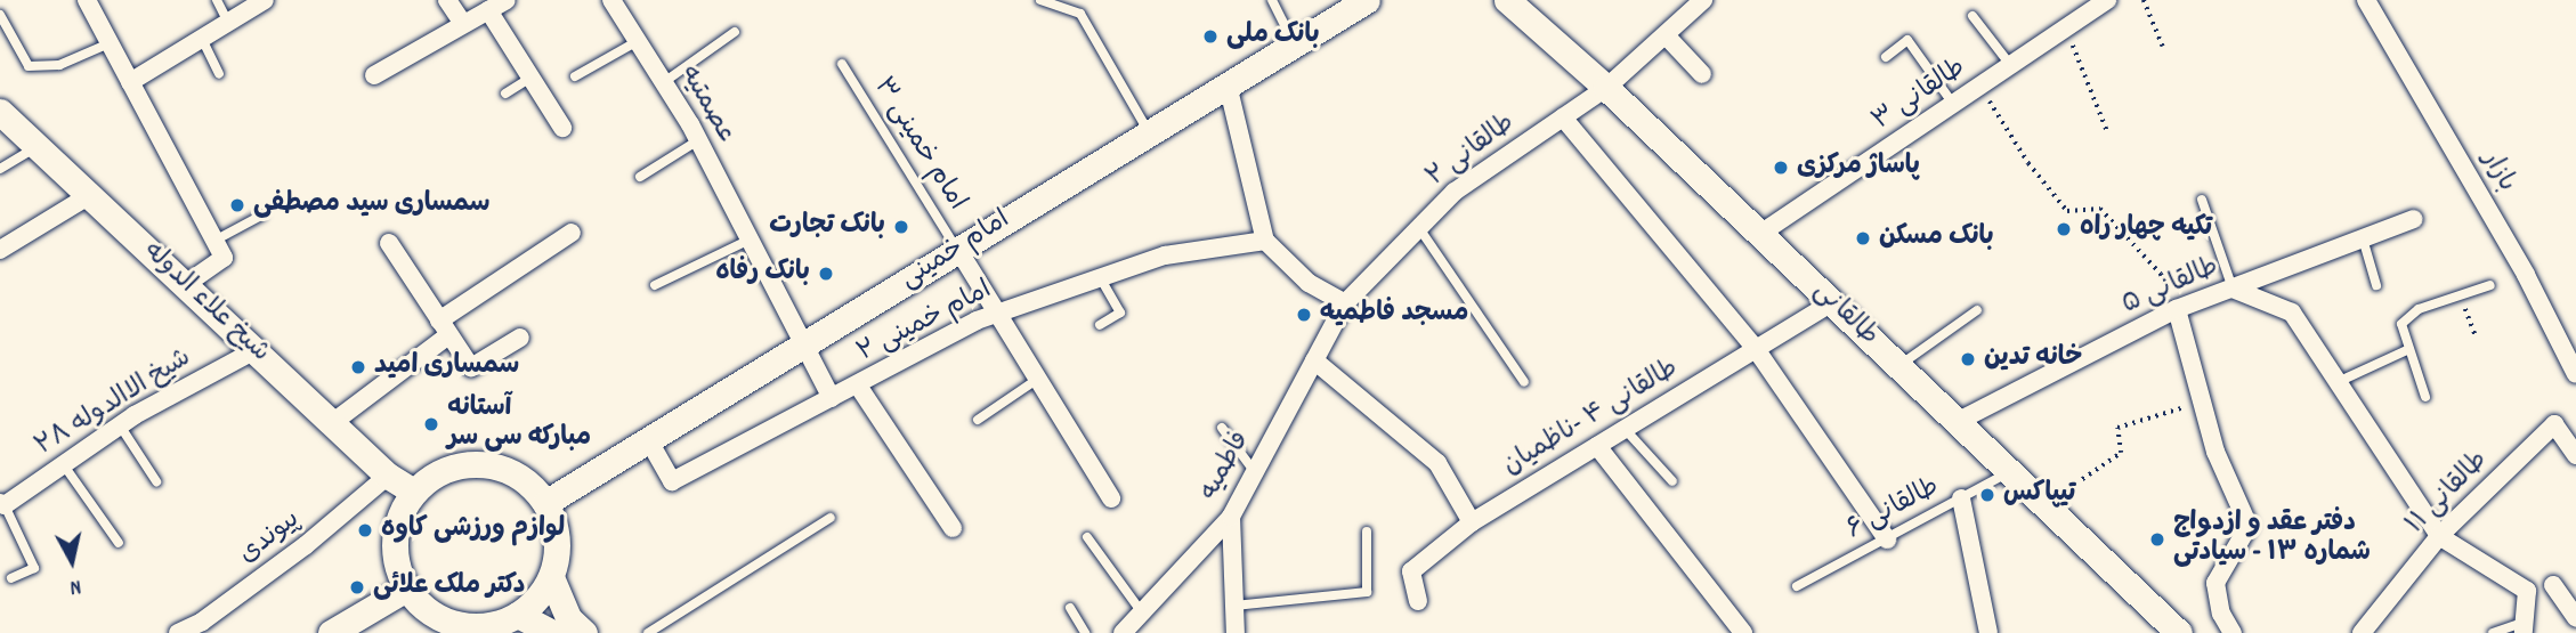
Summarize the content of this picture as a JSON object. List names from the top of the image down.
{
  "streets": {
    "main road": ["امام خمینی", "شیخ علاء الدوله", "طالقانی"],
    "street": [
      "طالقانی ۳",
      "عصمتیه",
      "طالقانی ۲",
      "بازار",
      "طالقانی ۵",
      "امام خمینی ۲",
      "شیخ الاالدوله ۲۸",
      "طالقانی ۴ -ناظمیان",
      "فاطمیه",
      "طالقانی ۱۱",
      "پیوندی"
    ],
    "lane": ["امام خمینی ۳", "طالقانی ۶"]
  },
  "crossings": [
    ["طالقانی ۳", "طالقانی"],
    ["عصمتیه", "امام خمینی"],
    ["عصمتیه", "امام خمینی ۲"],
    ["امام خمینی ۳", "امام خمینی"],
    ["طالقانی ۲", "طالقانی"],
    ["طالقانی ۲", "فاطمیه"],
    ["امام خمینی", "شیخ علاء الدوله"],
    ["امام خمینی", "امام خمینی ۲"],
    ["طالقانی ۵", "طالقانی"],
    ["شیخ علاء الدوله", "شیخ الاالدوله ۲۸"],
    ["شیخ علاء الدوله", "پیوندی"],
    ["طالقانی", "طالقانی ۴ -ناظمیان"],
    ["طالقانی", "طالقانی ۶"]
  ],
  "places": [
    "بانک ملی",
    "پاساژ مرکزی",
    "سمساری سید مصطفی",
    "بانک تجارت",
    "تکیه چهار راه",
    "بانک مسکن",
    "بانک رفاه",
    "مسجد فاطمیه",
    "خانه تدین",
    "سمساری امید",
    "آستانه مبارکه سی سر",
    "تیپاکس",
    "لوازم ورزشی کاوه",
    "دفتر عقد و ازدواج شماره ۱۳ - سیادتی",
    "دکتر ملک علائی"
  ],
  "north": "bottom"
}
